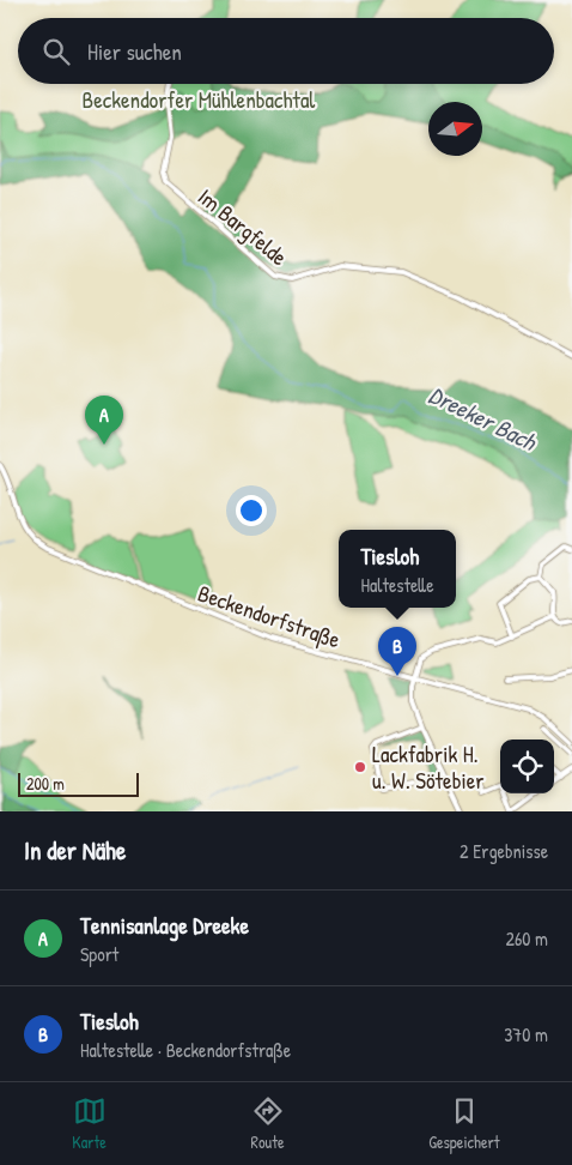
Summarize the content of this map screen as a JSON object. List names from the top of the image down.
{
  "streets": {
    "street": ["Im Bargfelde", "Beckendorfstraße"]
  },
  "water": ["Dreeker Bach"],
  "parks": ["Beckendorfer Mühlenbachtal"],
  "places": ["Lackfabrik H. u. W. Sötebier"],
  "scale_bar": "200 m",
  "north": "right",
  "page": {
    "search": "Hier suchen",
    "pins": ["A", "B"],
    "popup": ["Tiesloh", "Haltestelle"],
    "scale": "200 m",
    "heading": ["In der Nähe", "2 Ergebnisse"],
    "list": [
      {
        "mark": "A",
        "name": "Tennisanlage Dreeke",
        "note": "Sport",
        "value": "260 m"
      },
      {
        "mark": "B",
        "name": "Tiesloh",
        "note": "Haltestelle · Beckendorfstraße",
        "value": "370 m"
      }
    ],
    "nav": ["Karte", "Route", "Gespeichert"]
  }
}
